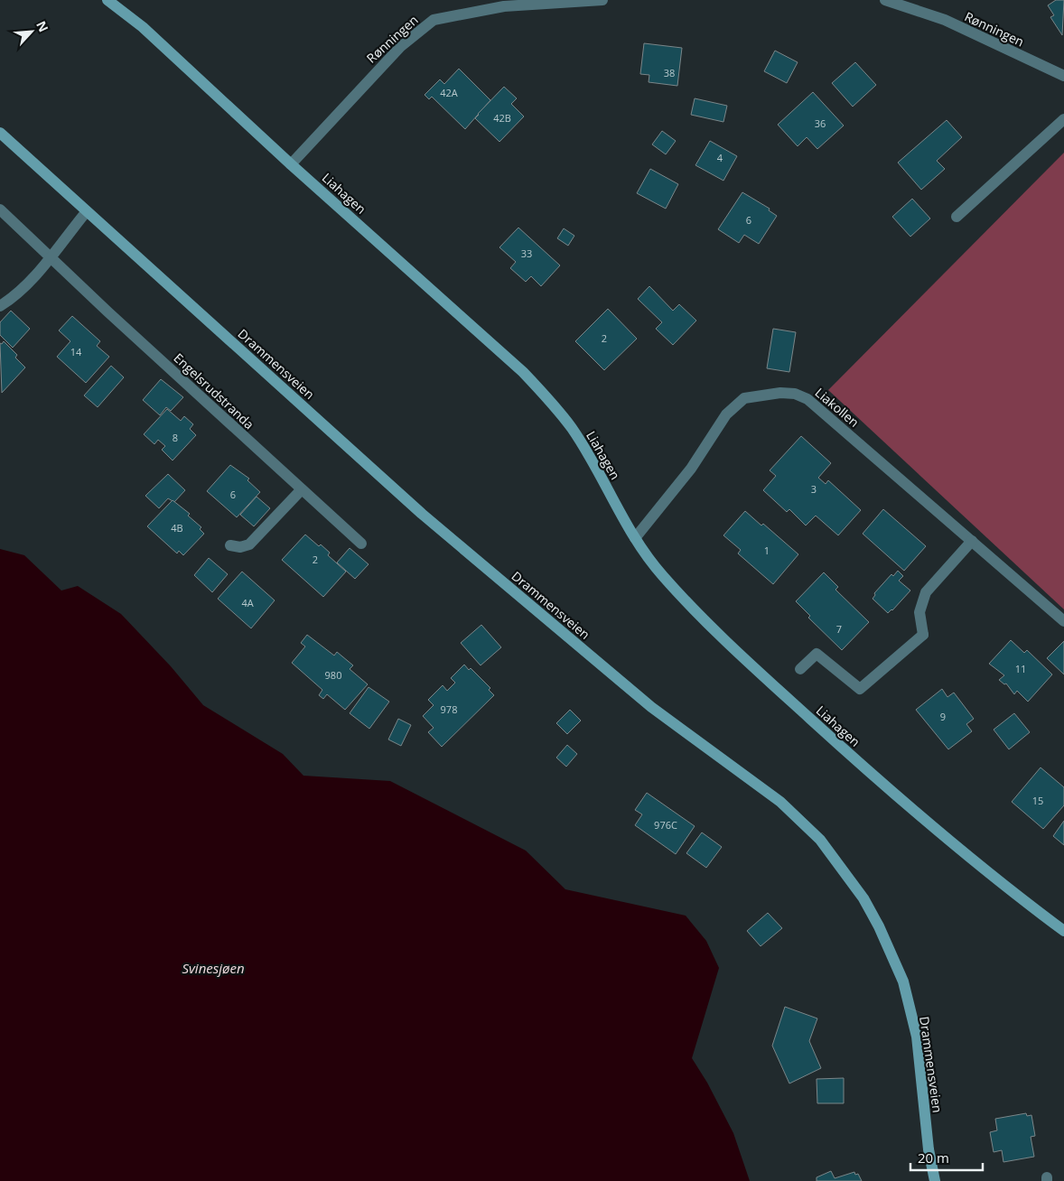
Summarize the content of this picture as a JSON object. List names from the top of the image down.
{
  "streets": {
    "main road": ["Liahagen", "Drammensveien"],
    "street": ["Rønningen", "Engelsrudstranda", "Liakollen"]
  },
  "crossings": [
    ["Rønningen", "Liahagen"],
    ["Liahagen", "Liakollen"]
  ],
  "water": ["Svinesjøen"],
  "house_numbers": [
    "38",
    "42A",
    "42B",
    "36",
    "4",
    "6",
    "33",
    "2",
    "14",
    "8",
    "3",
    "6",
    "4B",
    "1",
    "2",
    "4A",
    "7",
    "11",
    "980",
    "978",
    "9",
    "15",
    "976C"
  ],
  "scale_bar": "20 m",
  "north": "top right"
}
